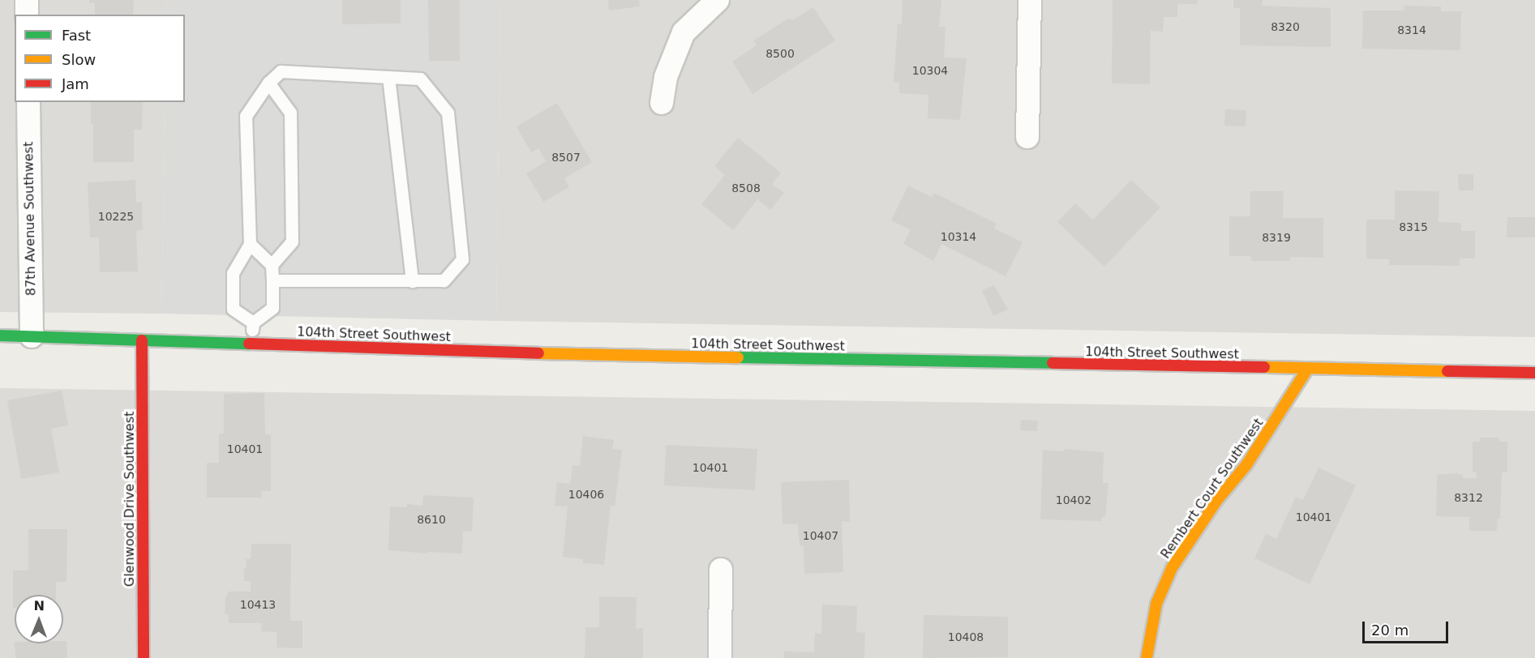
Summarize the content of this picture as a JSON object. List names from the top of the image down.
{
  "streets": {
    "street": [
      "87th Avenue Southwest",
      "104th Street Southwest",
      "Rembert Court Southwest",
      "Glenwood Drive Southwest"
    ]
  },
  "crossings": [
    ["87th Avenue Southwest", "104th Street Southwest"],
    ["104th Street Southwest", "Rembert Court Southwest"],
    ["104th Street Southwest", "Glenwood Drive Southwest"]
  ],
  "house_numbers": [
    "8320",
    "8314",
    "8500",
    "10304",
    "8507",
    "8508",
    "10225",
    "8315",
    "10314",
    "8319",
    "10401",
    "10401",
    "10406",
    "8312",
    "10402",
    "10401",
    "8610",
    "10407",
    "10413",
    "10408"
  ],
  "legend": ["Fast", "Slow", "Jam"],
  "scale_bar": "20 m",
  "north": "top"
}
